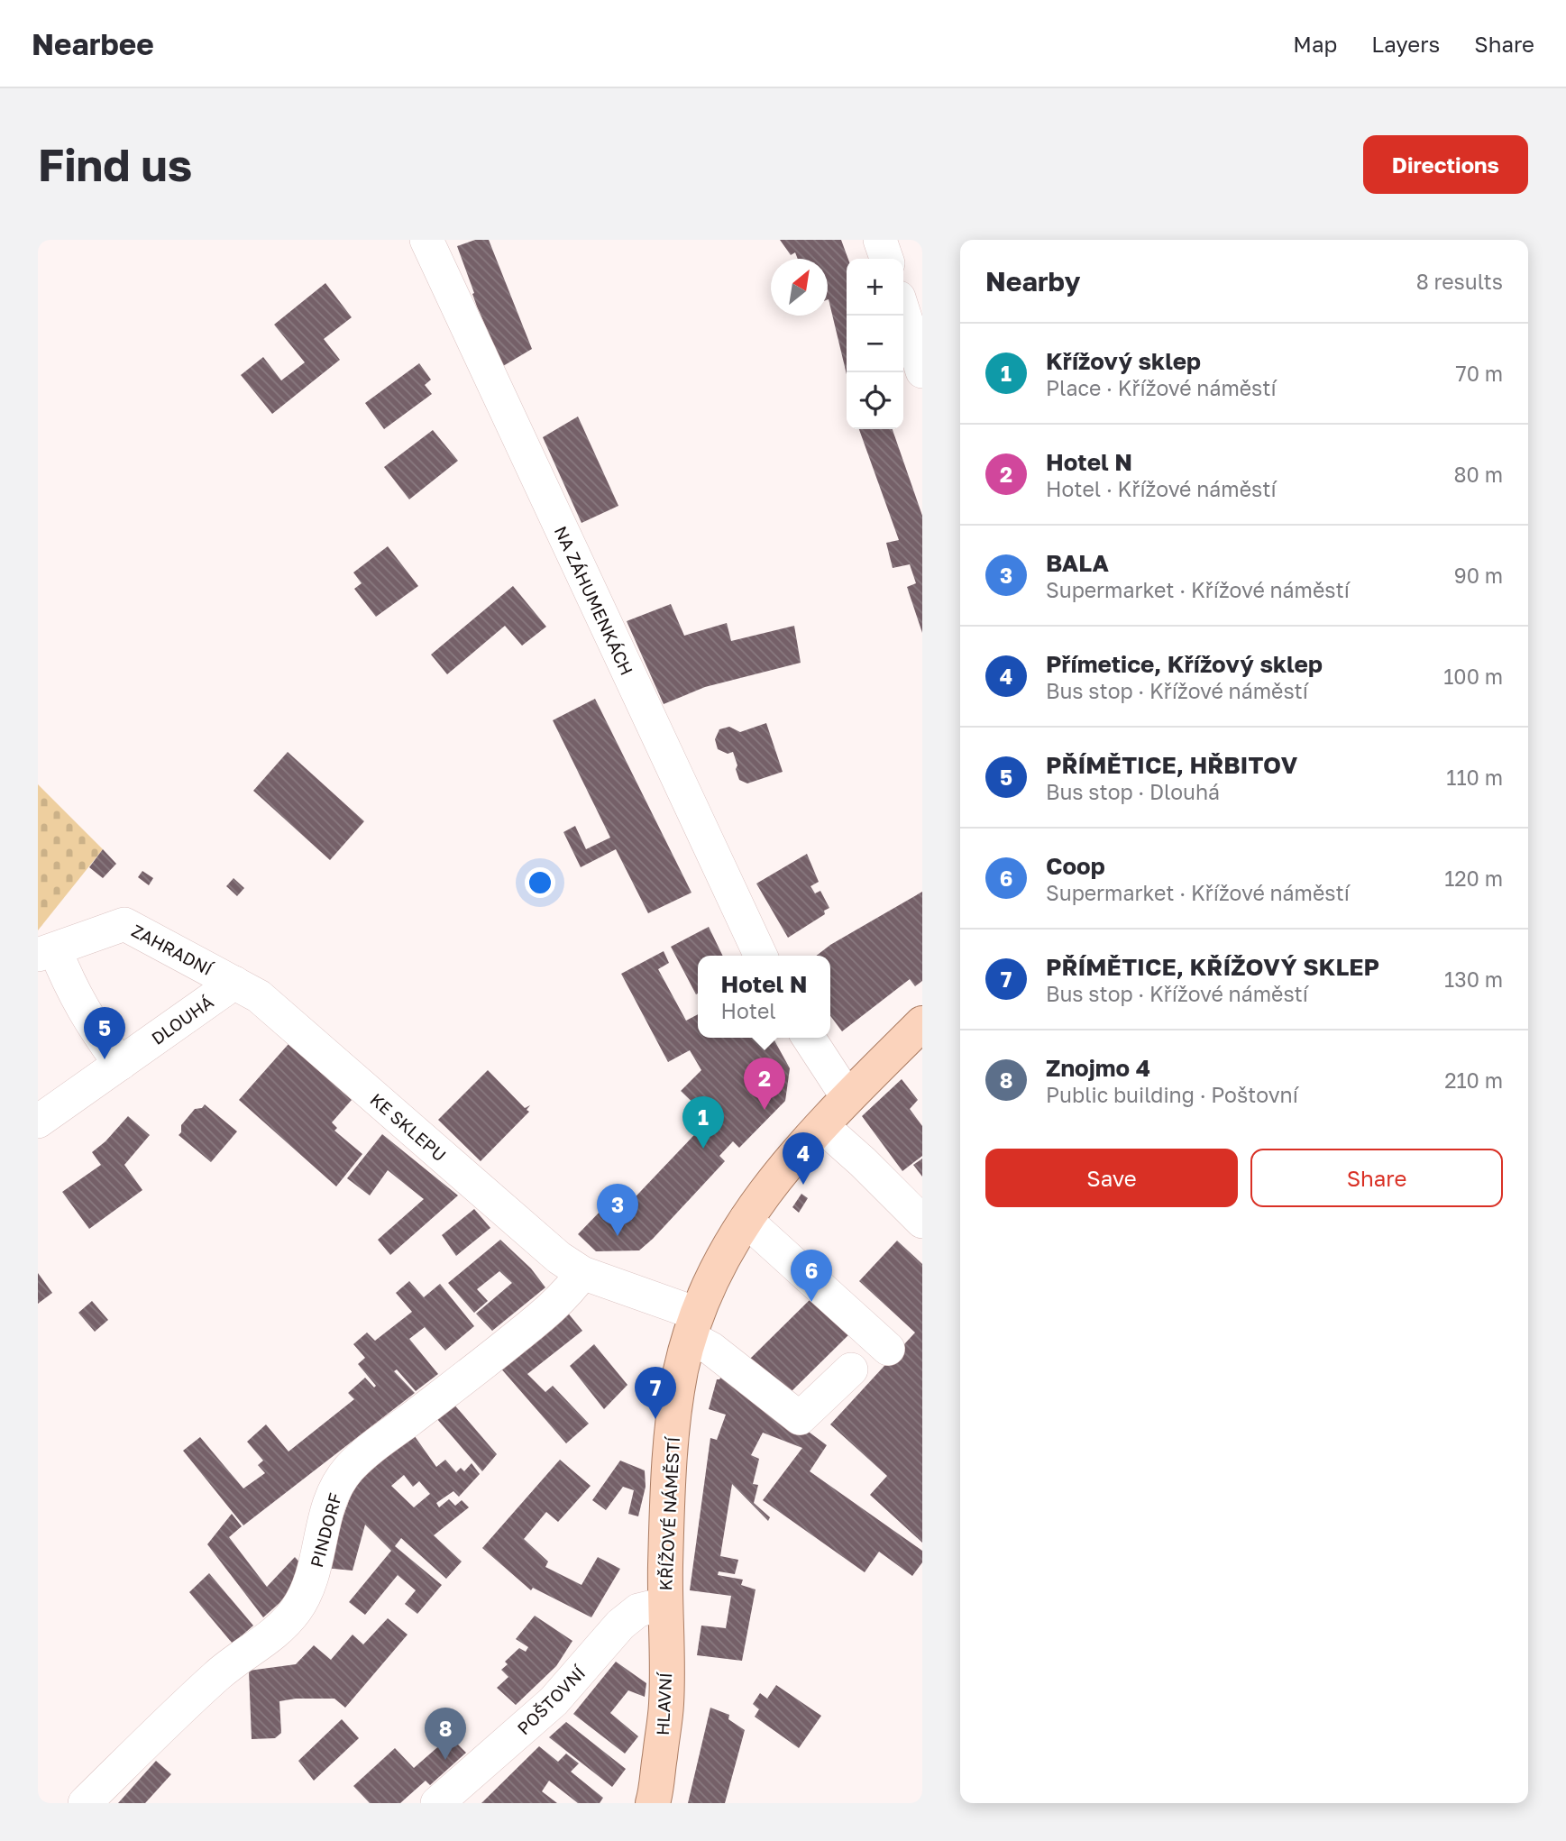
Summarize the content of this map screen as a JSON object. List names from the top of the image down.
{
  "streets": {
    "main road": ["KŘÍŽOVÉ NÁMĚSTÍ", "HLAVNÍ"],
    "street": [
      "NA ZÁHUMENKÁCH",
      "ZAHRADNÍ",
      "DLOUHÁ",
      "KE SKLEPU",
      "PINDORF",
      "POŠTOVNÍ"
    ]
  },
  "crossings": [
    ["ZAHRADNÍ", "DLOUHÁ"],
    ["ZAHRADNÍ", "KE SKLEPU"],
    ["DLOUHÁ", "KE SKLEPU"],
    ["KE SKLEPU", "PINDORF"],
    ["KŘÍŽOVÉ NÁMĚSTÍ", "POŠTOVNÍ"],
    ["KŘÍŽOVÉ NÁMĚSTÍ", "HLAVNÍ"],
    ["POŠTOVNÍ", "HLAVNÍ"]
  ],
  "north": "top right",
  "page": {
    "header": "Nearbee",
    "nav": ["Map", "Layers", "Share"],
    "buttons": [
      "Directions",
      ["Save", "Share"]
    ],
    "title": "Find us",
    "heading": ["Nearby", "8 results"],
    "map_buttons": ["+", "−"],
    "list": [
      {
        "mark": "1",
        "name": "Křížový sklep",
        "note": "Place · Křížové náměstí",
        "value": "70 m"
      },
      {
        "mark": "2",
        "name": "Hotel N",
        "note": "Hotel · Křížové náměstí",
        "value": "80 m"
      },
      {
        "mark": "3",
        "name": "BALA",
        "note": "Supermarket · Křížové náměstí",
        "value": "90 m"
      },
      {
        "mark": "4",
        "name": "Přímetice, Křížový sklep",
        "note": "Bus stop · Křížové náměstí",
        "value": "100 m"
      },
      {
        "mark": "5",
        "name": "PŘÍMĚTICE, HŘBITOV",
        "note": "Bus stop · Dlouhá",
        "value": "110 m"
      },
      {
        "mark": "6",
        "name": "Coop",
        "note": "Supermarket · Křížové náměstí",
        "value": "120 m"
      },
      {
        "mark": "7",
        "name": "PŘÍMĚTICE, KŘÍŽOVÝ SKLEP",
        "note": "Bus stop · Křížové náměstí",
        "value": "130 m"
      },
      {
        "mark": "8",
        "name": "Znojmo 4",
        "note": "Public building · Poštovní",
        "value": "210 m"
      }
    ],
    "popup": ["Hotel N", "Hotel"],
    "pins": [
      "5",
      "2",
      "1",
      "4",
      "3",
      "6",
      "7",
      "8"
    ]
  }
}
